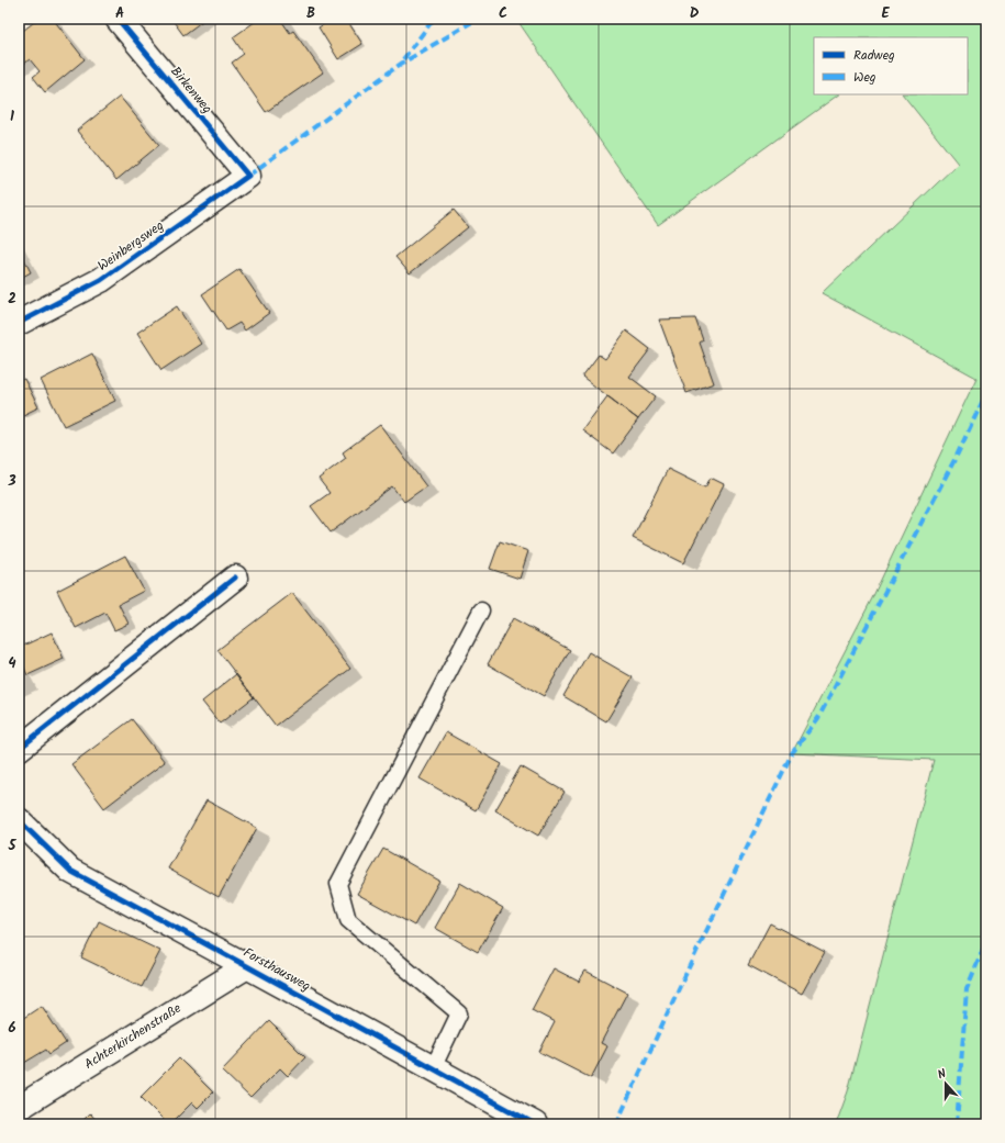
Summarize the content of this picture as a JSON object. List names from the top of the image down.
{
  "streets": {
    "street": [
      "Birkenweg",
      "Weinbergsweg",
      "Forsthausweg",
      "Achterkirchenstraße"
    ]
  },
  "crossings": [
    ["Birkenweg", "Weinbergsweg"],
    ["Forsthausweg", "Achterkirchenstraße"]
  ],
  "legend": ["Radweg", "Weg"],
  "north": "top",
  "grid": {
    "columns": [
      "A",
      "B",
      "C",
      "D",
      "E"
    ],
    "rows": [
      "1",
      "2",
      "3",
      "4",
      "5",
      "6"
    ]
  }
}
